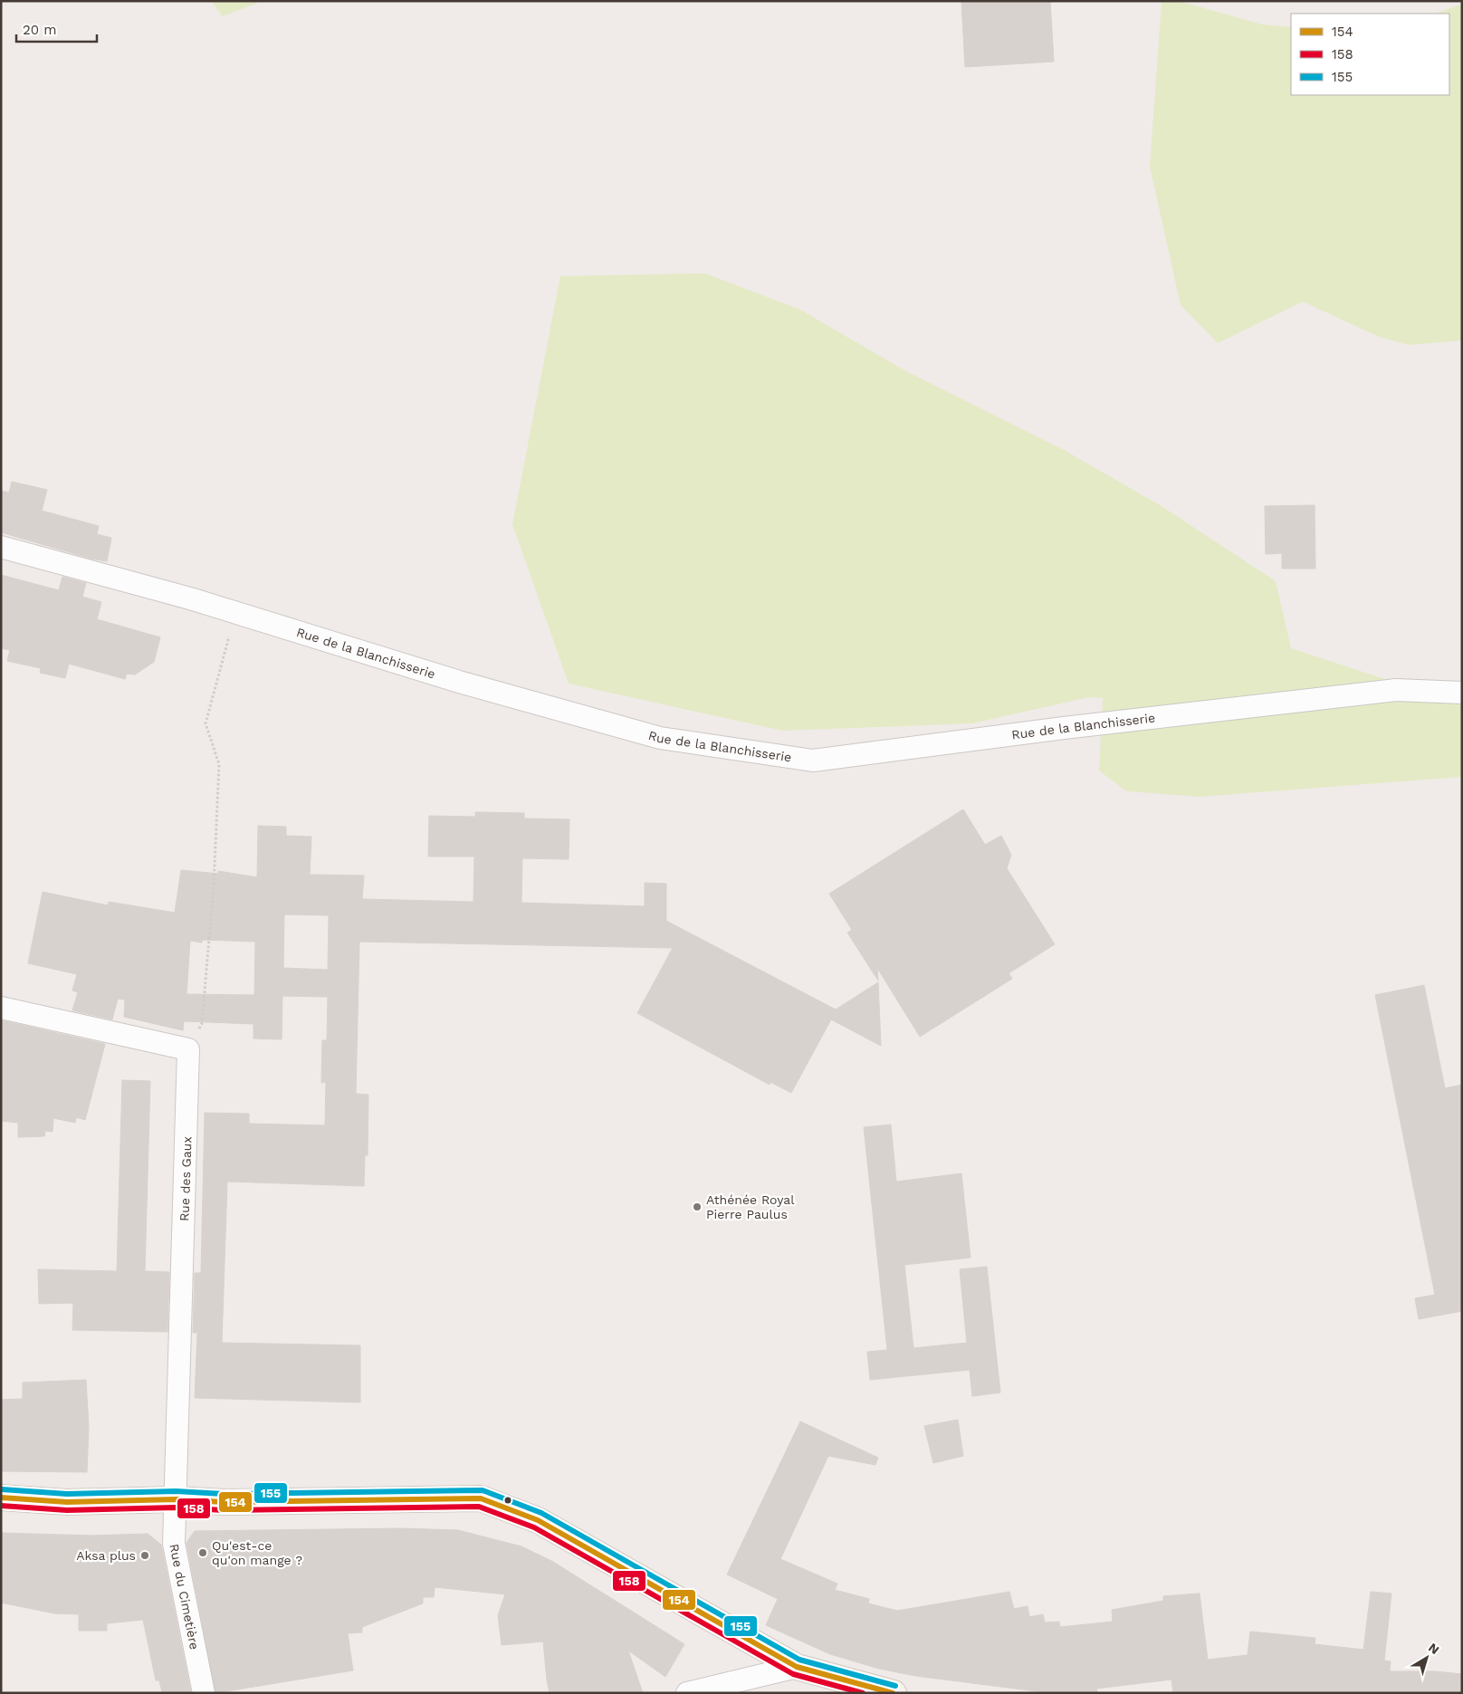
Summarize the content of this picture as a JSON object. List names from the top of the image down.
{
  "streets": {
    "street": ["Rue de la Blanchisserie", "Rue des Gaux", "Rue du Cimetière"]
  },
  "crossings": [
    ["Rue des Gaux", "Rue du Cimetière"]
  ],
  "places": ["Athénée Royal Pierre Paulus", "Qu'est-ce qu'on mange ?", "Aksa plus"],
  "lines": ["transit line 155", "transit line 154", "transit line 158"],
  "legend": ["154", "158", "155"],
  "scale_bar": "20 m",
  "north": "top right"
}
